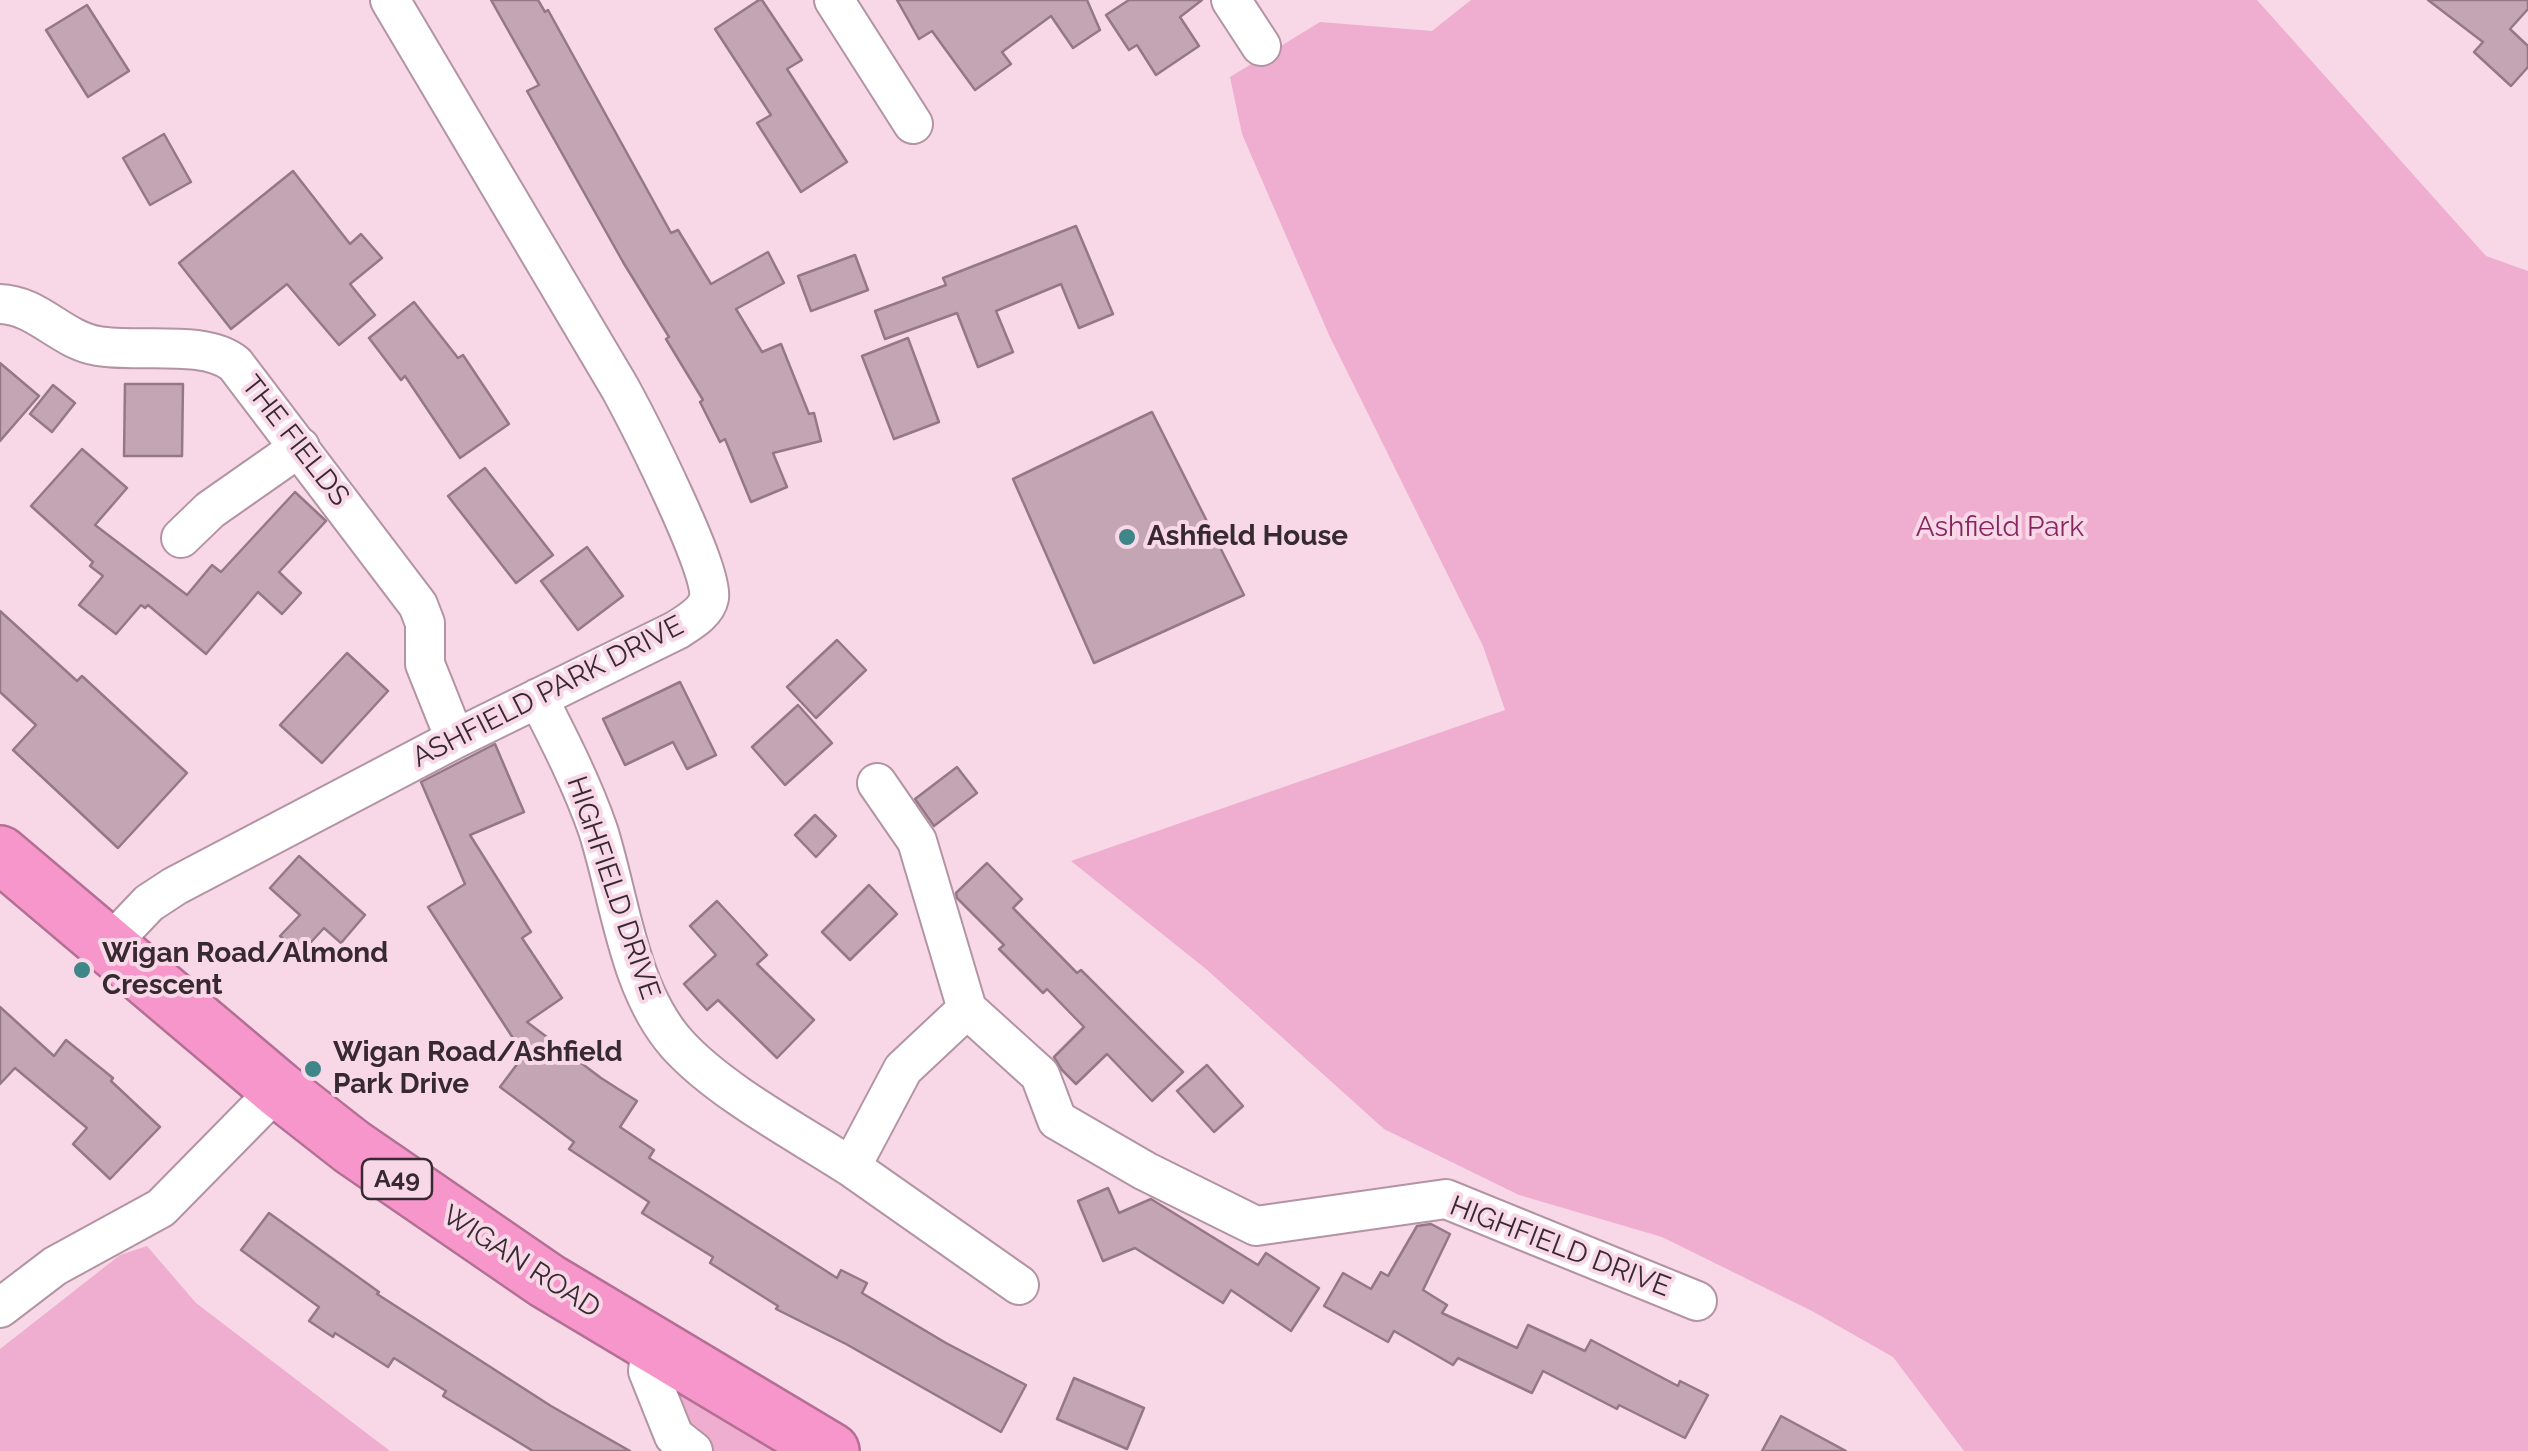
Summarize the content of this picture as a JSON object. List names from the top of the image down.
{
  "streets": {
    "highway": ["A49", "WIGAN ROAD"],
    "street": ["THE FIELDS", "ASHFIELD PARK DRIVE", "HIGHFIELD DRIVE"]
  },
  "crossings": [
    ["THE FIELDS", "ASHFIELD PARK DRIVE"],
    ["ASHFIELD PARK DRIVE", "HIGHFIELD DRIVE"],
    ["ASHFIELD PARK DRIVE", "WIGAN ROAD"]
  ],
  "parks": ["Ashfield Park"],
  "places": ["Ashfield House", "Wigan Road/Almond Crescent", "Wigan Road/Ashfield Park Drive"]
}
